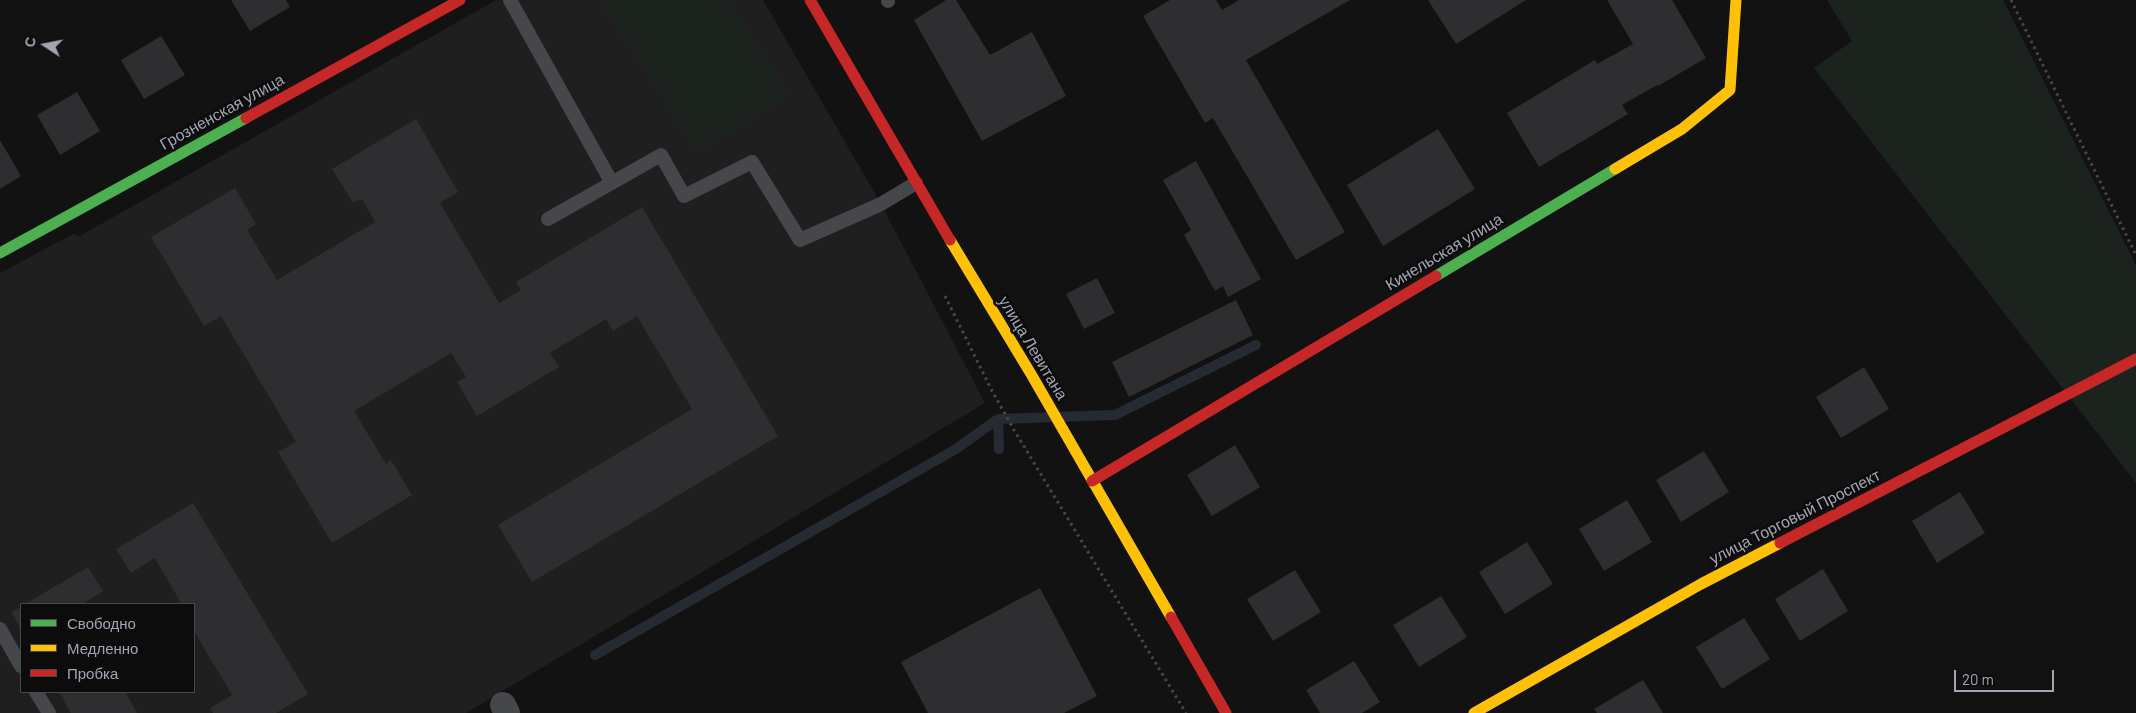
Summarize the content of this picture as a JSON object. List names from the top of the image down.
{
  "streets": {
    "street": [
      "Грозненская улица",
      "Кинельская улица",
      "улица Левитана",
      "улица Торговый Проспект"
    ]
  },
  "crossings": [
    ["Кинельская улица", "улица Левитана"]
  ],
  "legend": ["Свободно", "Медленно", "Пробка"],
  "scale_bar": "20 m",
  "north": "left"
}
